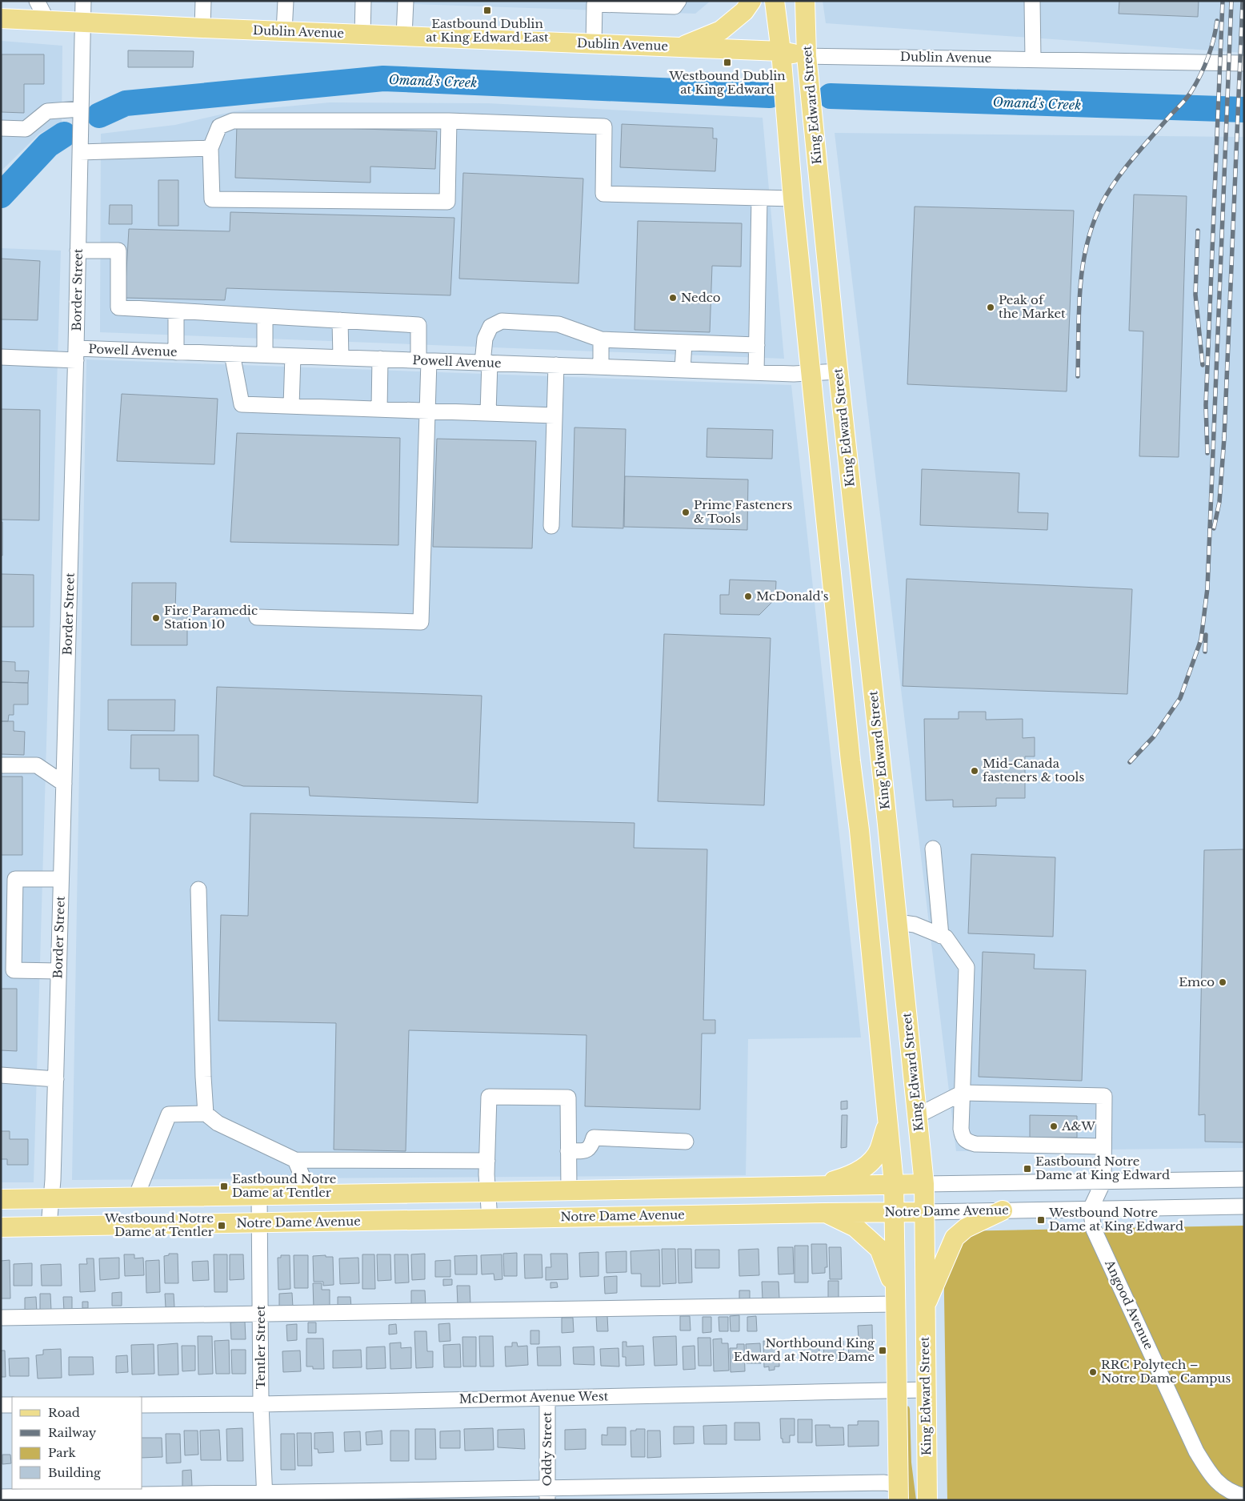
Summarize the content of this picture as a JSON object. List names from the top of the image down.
{
  "streets": {
    "main road": ["Dublin Avenue", "King Edward Street", "Notre Dame Avenue"],
    "street": [
      "Border Street",
      "Powell Avenue",
      "Angood Avenue",
      "Tentler Street",
      "McDermot Avenue West",
      "Oddy Street"
    ]
  },
  "crossings": [
    ["Dublin Avenue", "King Edward Street"],
    ["Dublin Avenue", "Border Street"],
    ["King Edward Street", "Powell Avenue"],
    ["King Edward Street", "Notre Dame Avenue"],
    ["King Edward Street", "McDermot Avenue West"],
    ["Border Street", "Powell Avenue"],
    ["Border Street", "Notre Dame Avenue"],
    ["Notre Dame Avenue", "Angood Avenue"],
    ["Notre Dame Avenue", "Tentler Street"],
    ["Tentler Street", "McDermot Avenue West"],
    ["McDermot Avenue West", "Oddy Street"]
  ],
  "water": ["Omand's Creek"],
  "places": {
    "transit": [
      "Eastbound Dublin at King Edward East",
      "Westbound Dublin at King Edward",
      "Eastbound Notre Dame at King Edward",
      "Eastbound Notre Dame at Tentler",
      "Westbound Notre Dame at King Edward",
      "Westbound Notre Dame at Tentler",
      "Northbound King Edward at Notre Dame"
    ],
    "other": [
      "Nedco",
      "Peak of the Market",
      "Prime Fasteners & Tools",
      "McDonald's",
      "Fire Paramedic Station 10",
      "Mid-Canada fasteners & tools",
      "Emco",
      "A&W",
      "RRC Polytech – Notre Dame Campus"
    ]
  },
  "legend": [
    "Road",
    "Railway",
    "Park",
    "Building"
  ]
}
